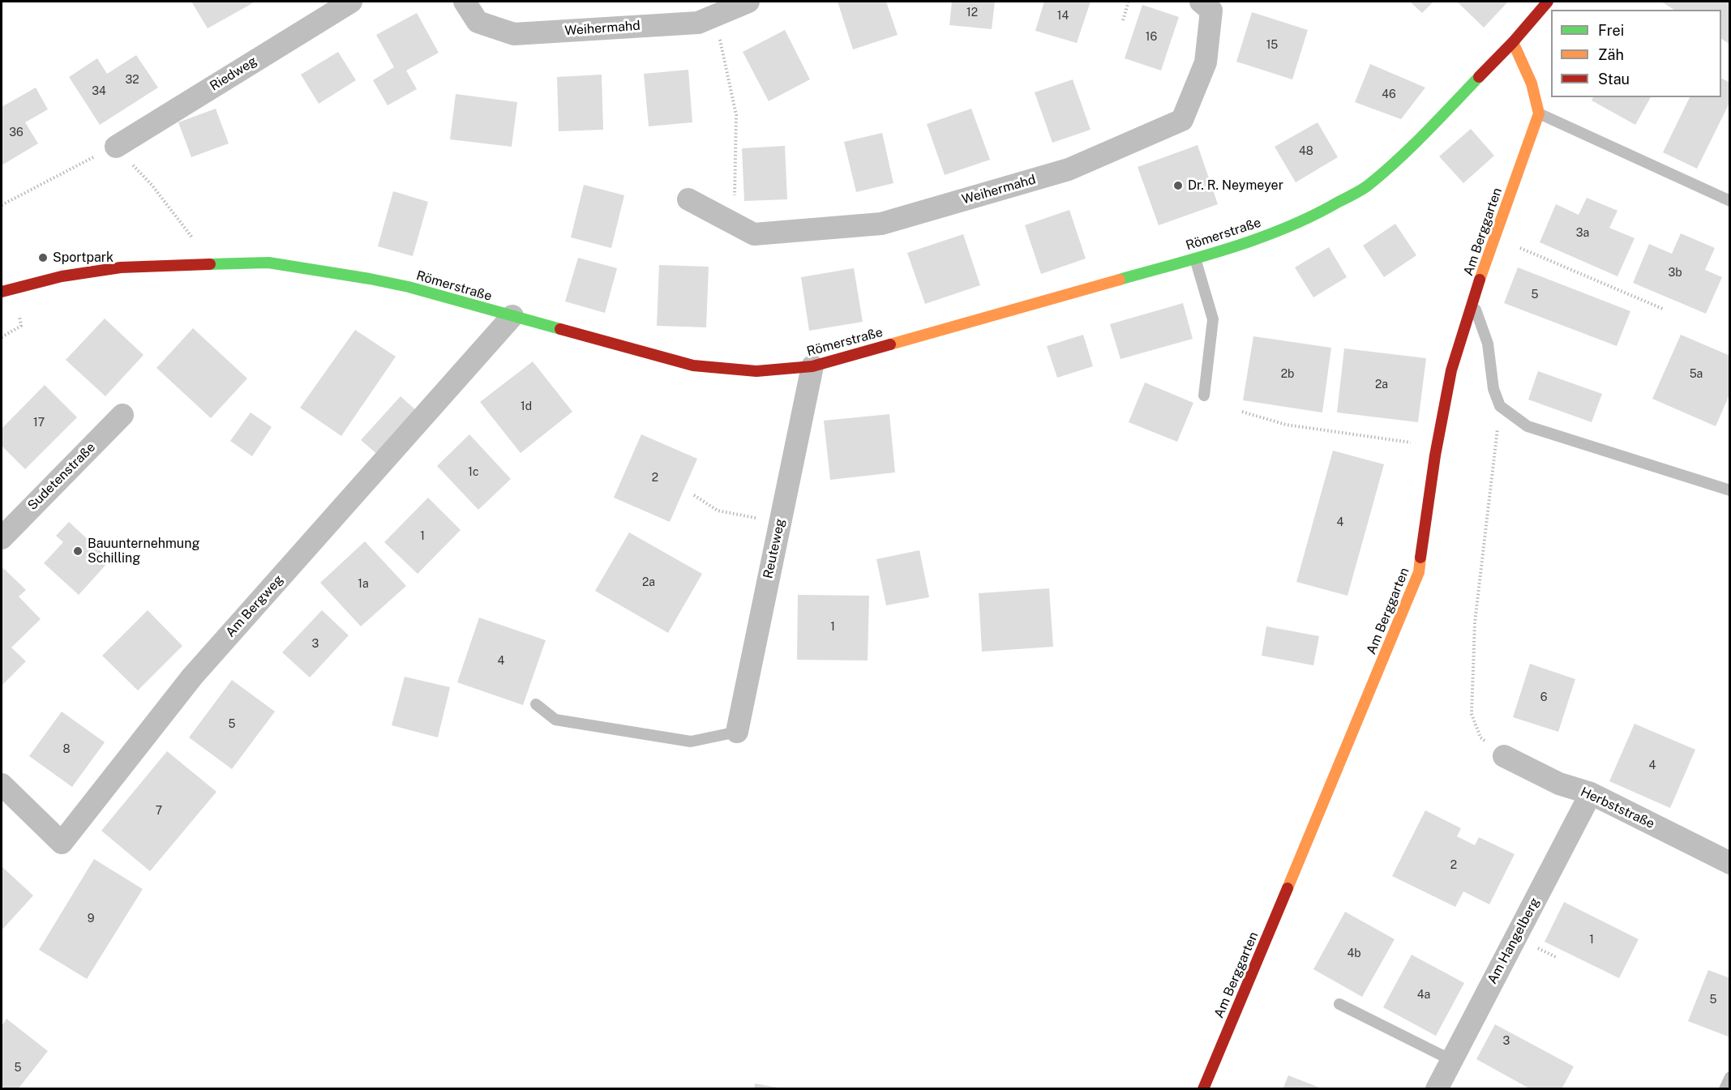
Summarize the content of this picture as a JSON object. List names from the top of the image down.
{
  "streets": {
    "main road": ["Am Berggarten", "Römerstraße"],
    "street": [
      "Weihermahd",
      "Riedweg",
      "Sudetenstraße",
      "Reuteweg",
      "Am Bergweg",
      "Herbststraße",
      "Am Hangelberg"
    ]
  },
  "crossings": [
    ["Römerstraße", "Reuteweg"],
    ["Römerstraße", "Am Bergweg"],
    ["Herbststraße", "Am Hangelberg"]
  ],
  "places": ["Dr. R. Neymeyer", "Sportpark", "Bauunternehmung Schilling"],
  "house_numbers": [
    "12",
    "14",
    "16",
    "15",
    "32",
    "34",
    "46",
    "36",
    "48",
    "3a",
    "3b",
    "5",
    "2b",
    "5a",
    "2a",
    "1d",
    "17",
    "1c",
    "2",
    "4",
    "1",
    "2a",
    "1a",
    "1",
    "3",
    "4",
    "6",
    "5",
    "8",
    "4",
    "7",
    "2",
    "9",
    "1",
    "4b",
    "4a",
    "5",
    "3",
    "5"
  ],
  "legend": ["Frei", "Zäh", "Stau"]
}
